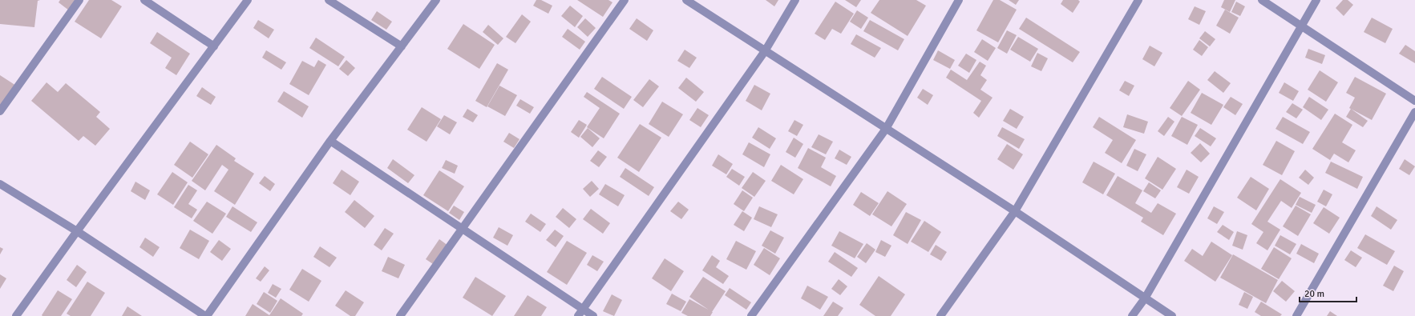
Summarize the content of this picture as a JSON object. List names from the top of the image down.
{
  "scale_bar": "20 m"
}
